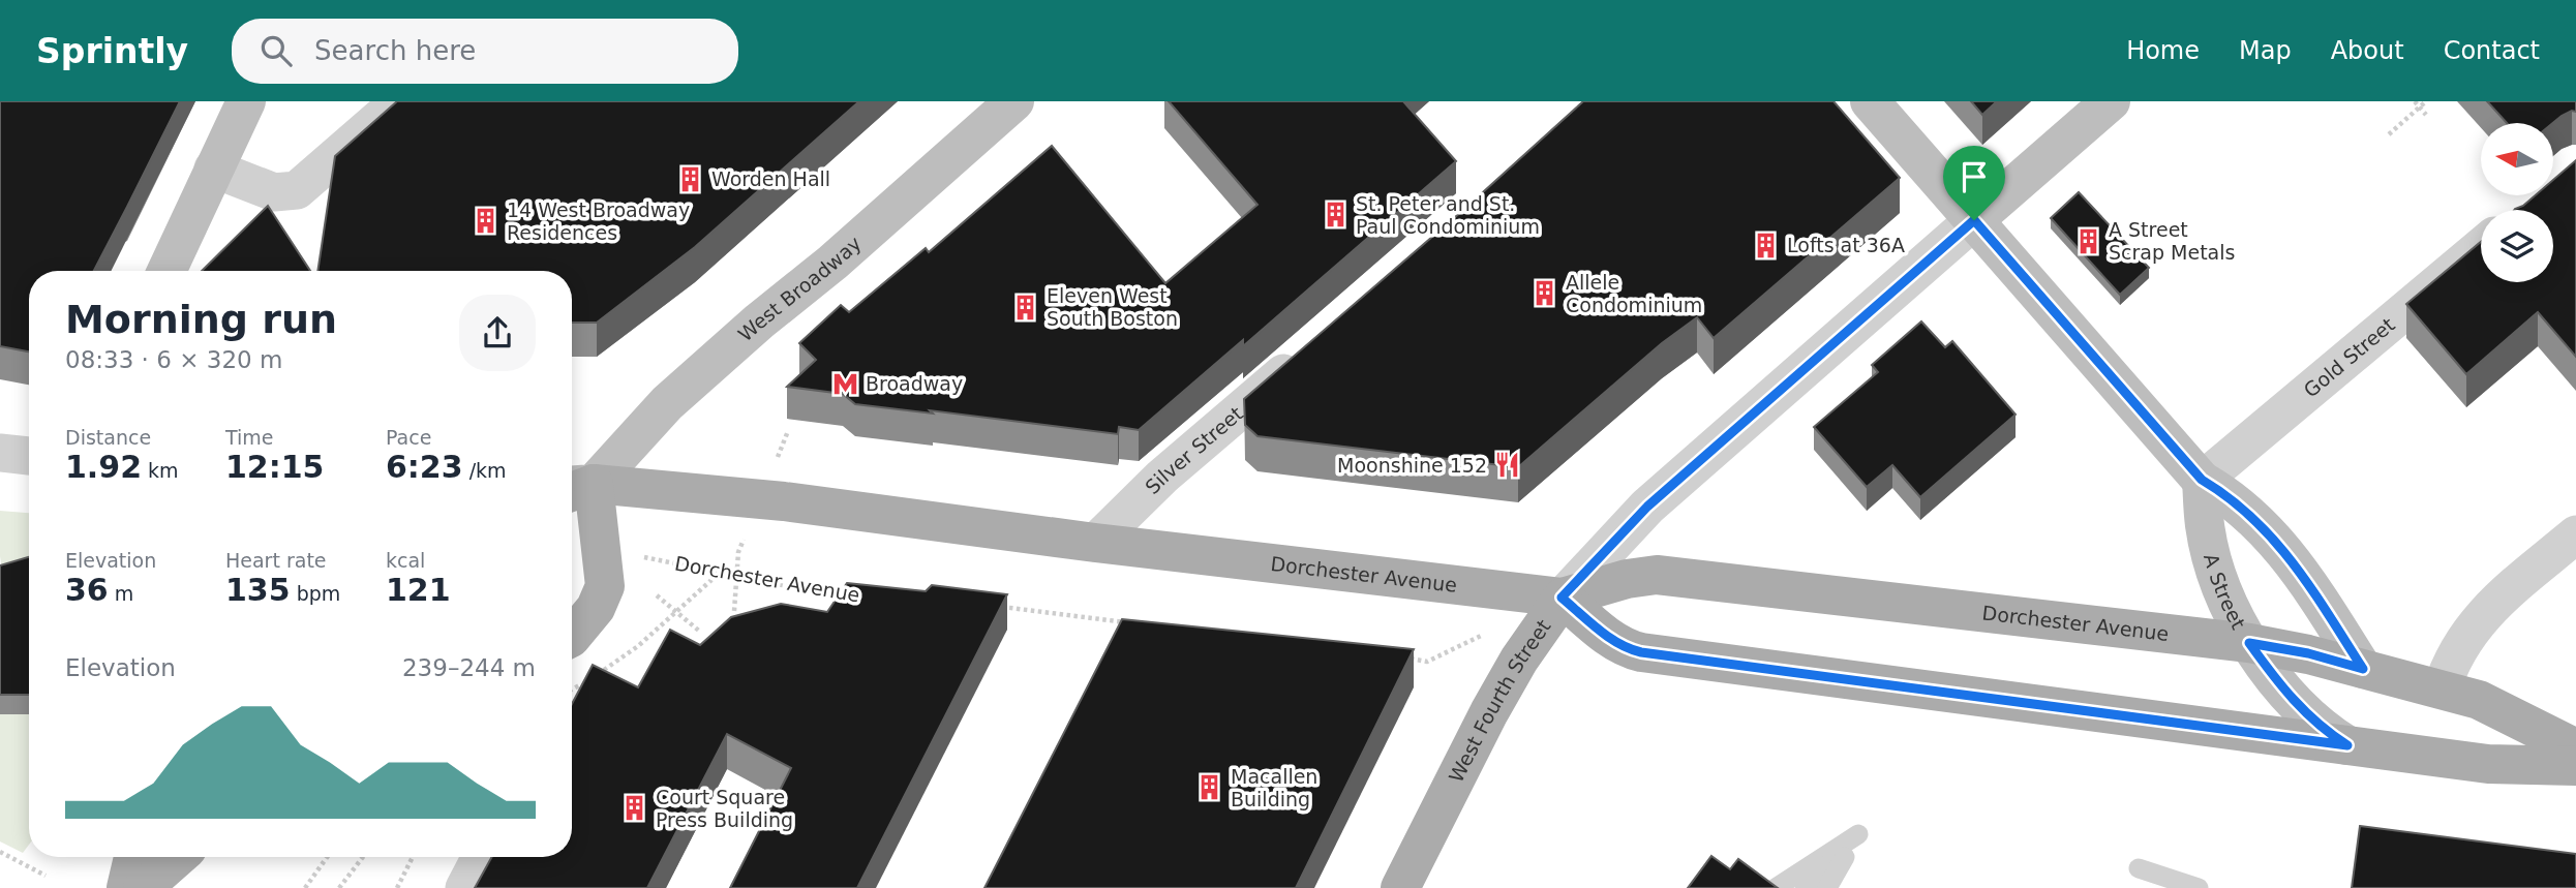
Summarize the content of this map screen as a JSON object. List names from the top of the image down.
{
  "streets": {
    "main road": [
      "West Broadway",
      "Dorchester Avenue",
      "A Street",
      "West Fourth Street"
    ],
    "street": ["Gold Street", "Silver Street"]
  },
  "crossings": [
    ["West Broadway", "Dorchester Avenue"],
    ["Gold Street", "A Street"],
    ["Silver Street", "Dorchester Avenue"],
    ["Dorchester Avenue", "A Street"],
    ["Dorchester Avenue", "West Fourth Street"]
  ],
  "places": {
    "building": [
      "Worden Hall",
      "St. Peter and St. Paul Condominium",
      "14 West Broadway Residences",
      "A Street Scrap Metals",
      "Lofts at 36A",
      "Allele Condominium",
      "Eleven West South Boston",
      "Macallen Building",
      "Court Square Press Building"
    ],
    "metro station": ["Broadway"],
    "restaurant": ["Moonshine 152"]
  },
  "north": "left",
  "page": {
    "header": "Sprintly",
    "search": "Search here",
    "nav": [
      "Home",
      "Map",
      "About",
      "Contact"
    ],
    "heading": ["Morning run", "08:33 · 6 × 320 m"],
    "stats": [
      ["Distance", "1.92 km"],
      ["Time", "12:15"],
      ["Pace", "6:23 /km"],
      ["Elevation", "36 m"],
      ["Heart rate", "135 bpm"],
      ["kcal", "121"]
    ],
    "chart": ["Elevation", "239–244 m"]
  }
}
